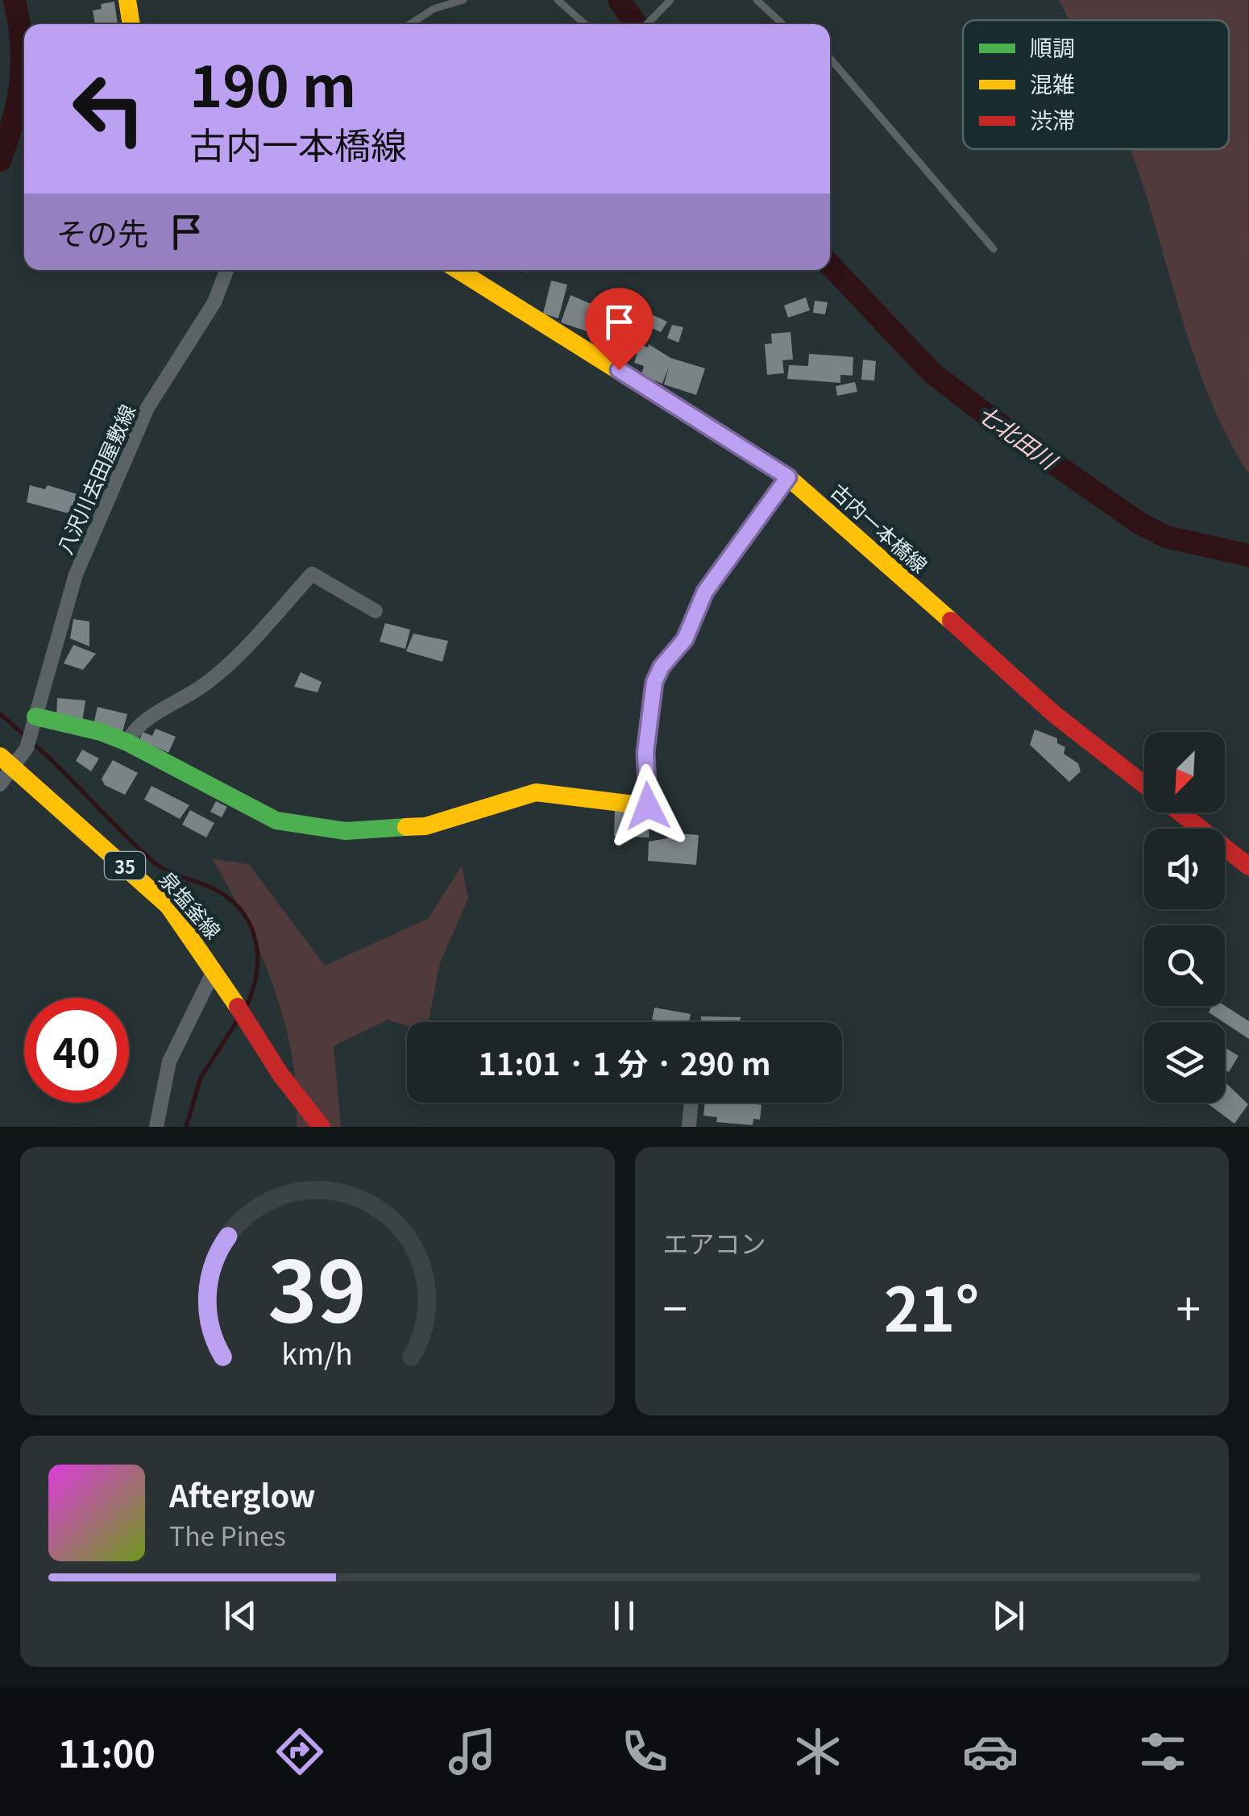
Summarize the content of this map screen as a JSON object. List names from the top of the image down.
{
  "streets": {
    "street": [
      "八沢川去田屋敷線",
      "古内一本橋線",
      "35",
      "泉塩釜線"
    ]
  },
  "crossings": [
    ["八沢川去田屋敷線", "泉塩釜線"]
  ],
  "water": ["七北田川"],
  "legend": ["順調", "混雑", "渋滞"],
  "north": "bottom left",
  "page": {
    "turn": ["190 m", "古内一本橋線"],
    "then": "その先",
    "limit": "40",
    "trip": "11:01 · 1 分 · 290 m",
    "tile": "エアコン",
    "heat": ["−", "21°", "+"],
    "song": ["Afterglow", "The Pines"],
    "tabs": "11:00",
    "gauge": ["39", "km/h"]
  }
}
